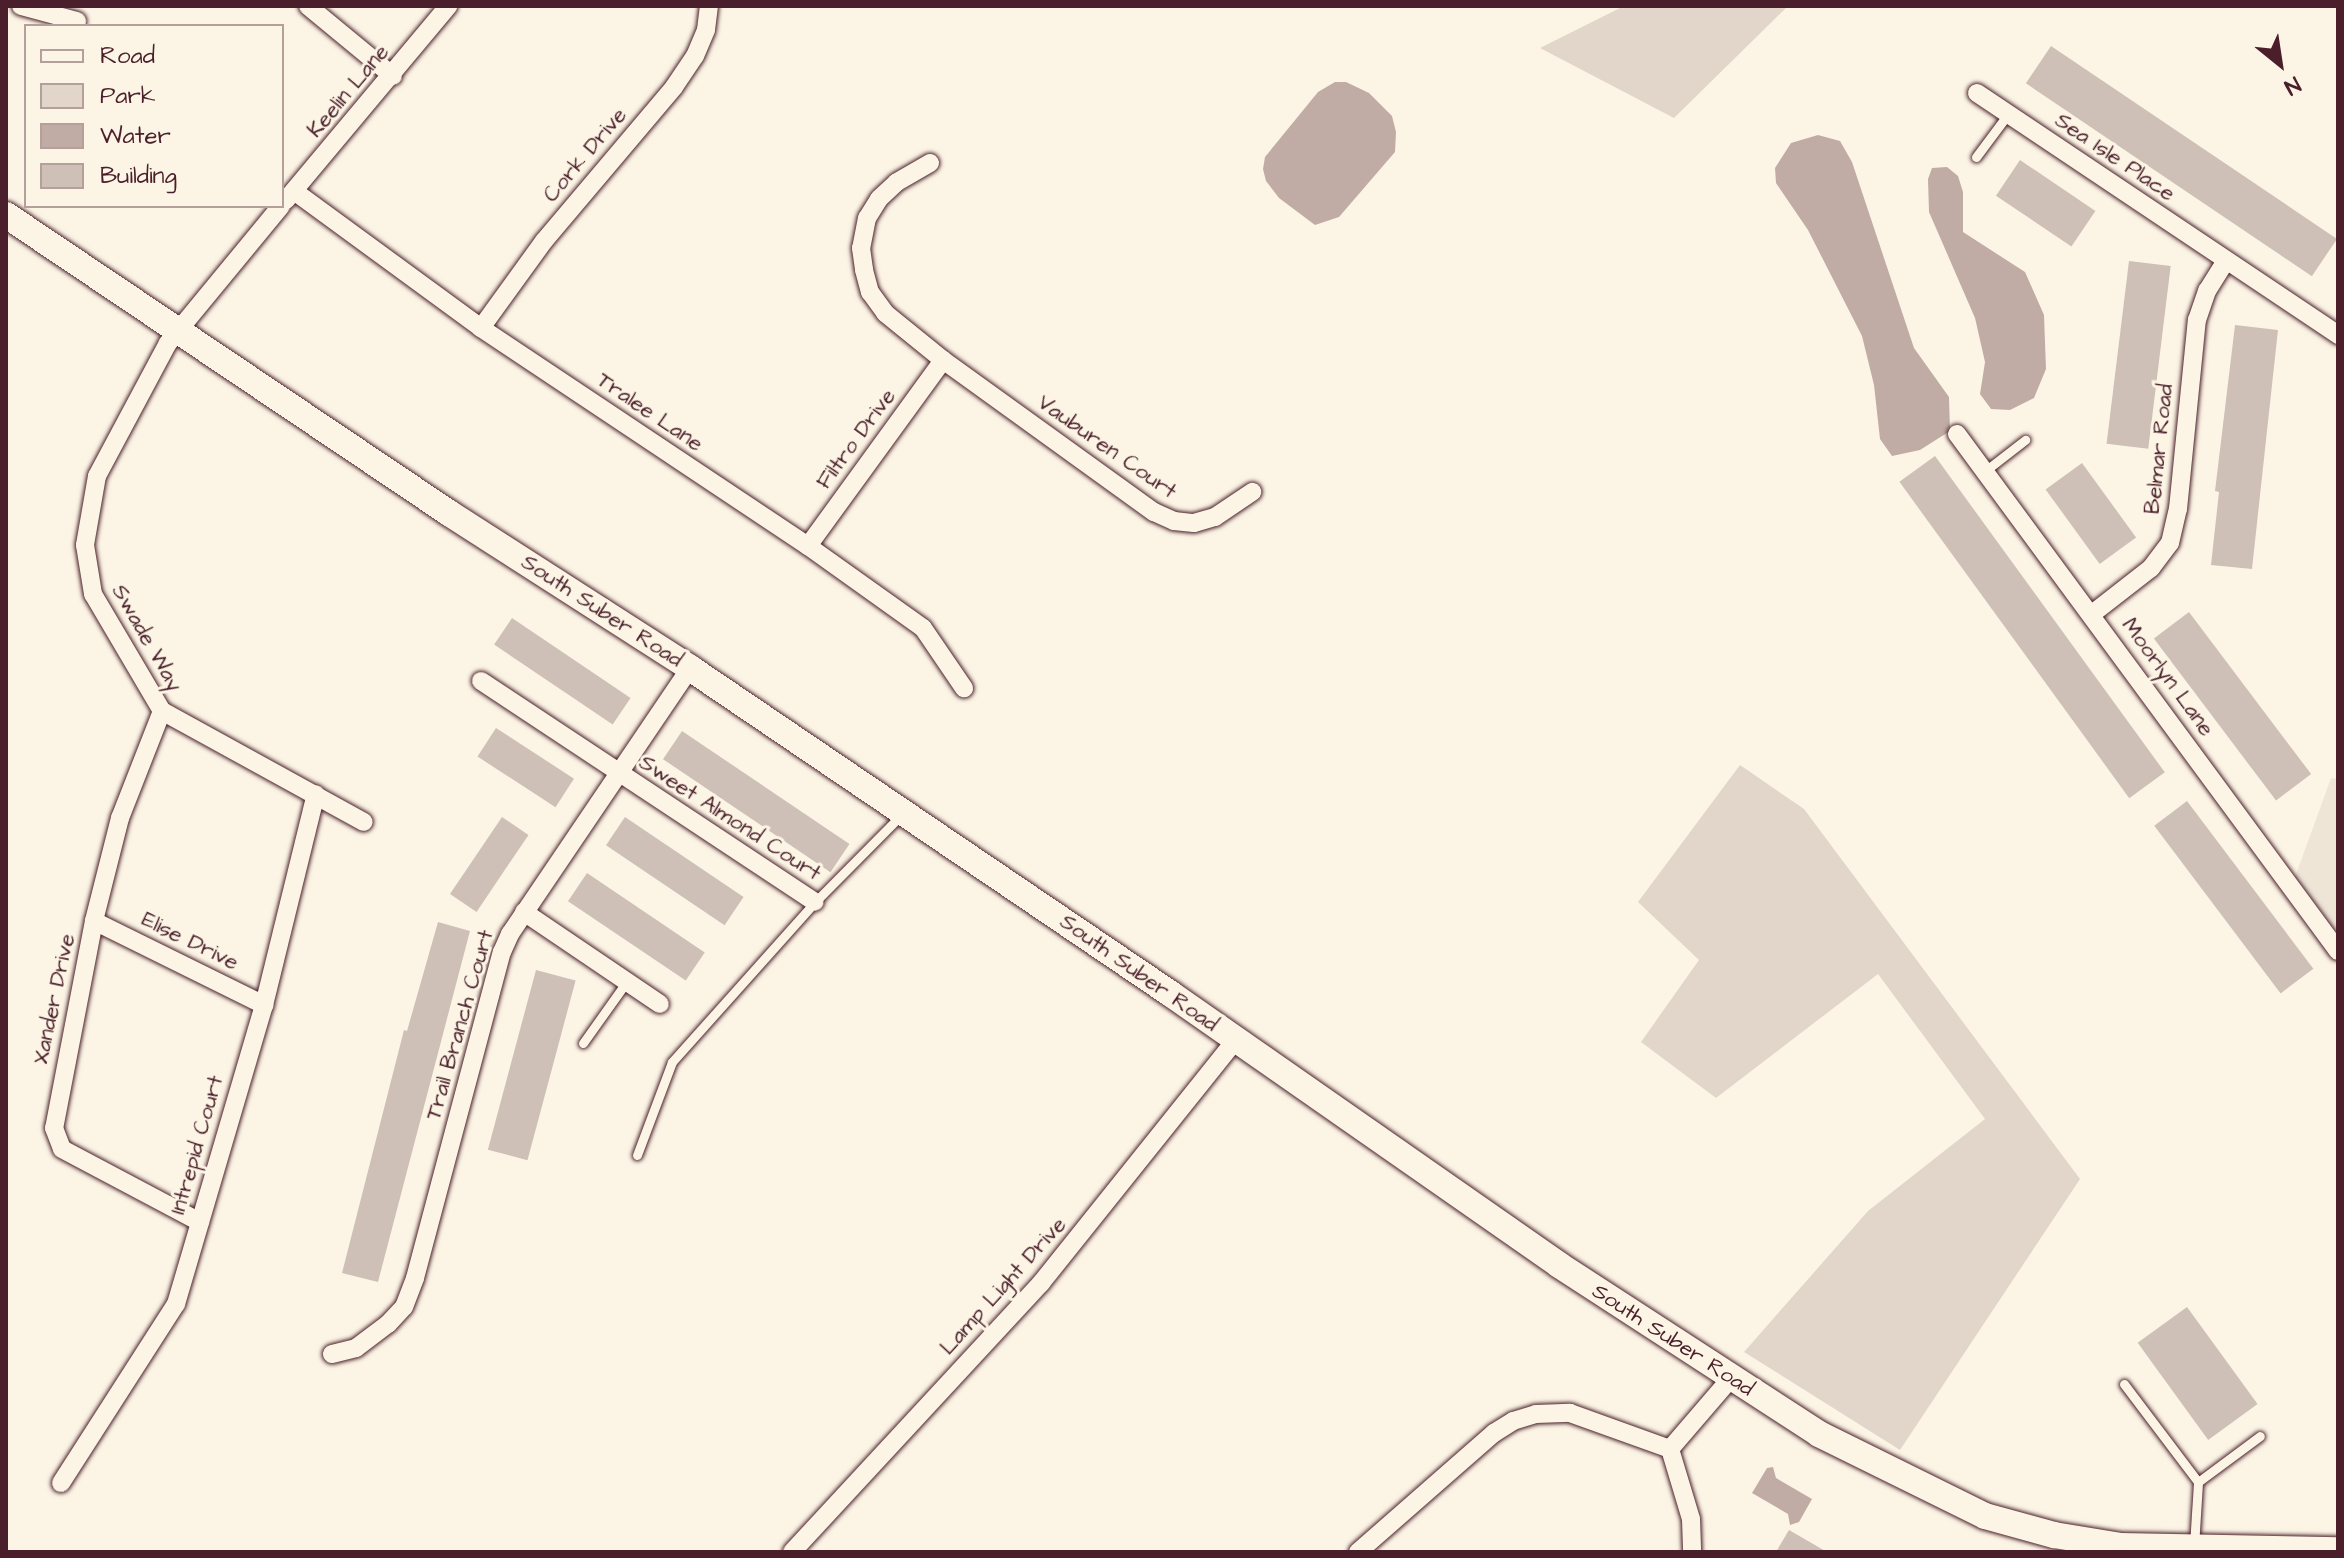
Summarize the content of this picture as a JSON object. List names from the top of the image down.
{
  "streets": {
    "street": [
      "Keelin Lane",
      "Cork Drive",
      "Sea Isle Place",
      "Tralee Lane",
      "Filtro Drive",
      "Vauburen Court",
      "Belmar Road",
      "South Suber Road",
      "Swade Way",
      "Moorlyn Lane",
      "Sweet Almond Court",
      "Elise Drive",
      "Xander Drive",
      "Trail Branch Court",
      "Intrepid Court",
      "Lamp Light Drive"
    ]
  },
  "crossings": [
    ["Keelin Lane", "Tralee Lane"],
    ["Keelin Lane", "South Suber Road"],
    ["Keelin Lane", "Swade Way"],
    ["Cork Drive", "Tralee Lane"],
    ["Sea Isle Place", "Belmar Road"],
    ["Tralee Lane", "Filtro Drive"],
    ["Filtro Drive", "Vauburen Court"],
    ["Belmar Road", "Moorlyn Lane"],
    ["South Suber Road", "Swade Way"],
    ["South Suber Road", "Trail Branch Court"],
    ["South Suber Road", "Lamp Light Drive"],
    ["Swade Way", "Xander Drive"],
    ["Swade Way", "Intrepid Court"],
    ["Sweet Almond Court", "Trail Branch Court"],
    ["Elise Drive", "Xander Drive"],
    ["Elise Drive", "Intrepid Court"],
    ["Xander Drive", "Intrepid Court"]
  ],
  "legend": [
    "Road",
    "Park",
    "Water",
    "Building"
  ],
  "north": "bottom right"
}
